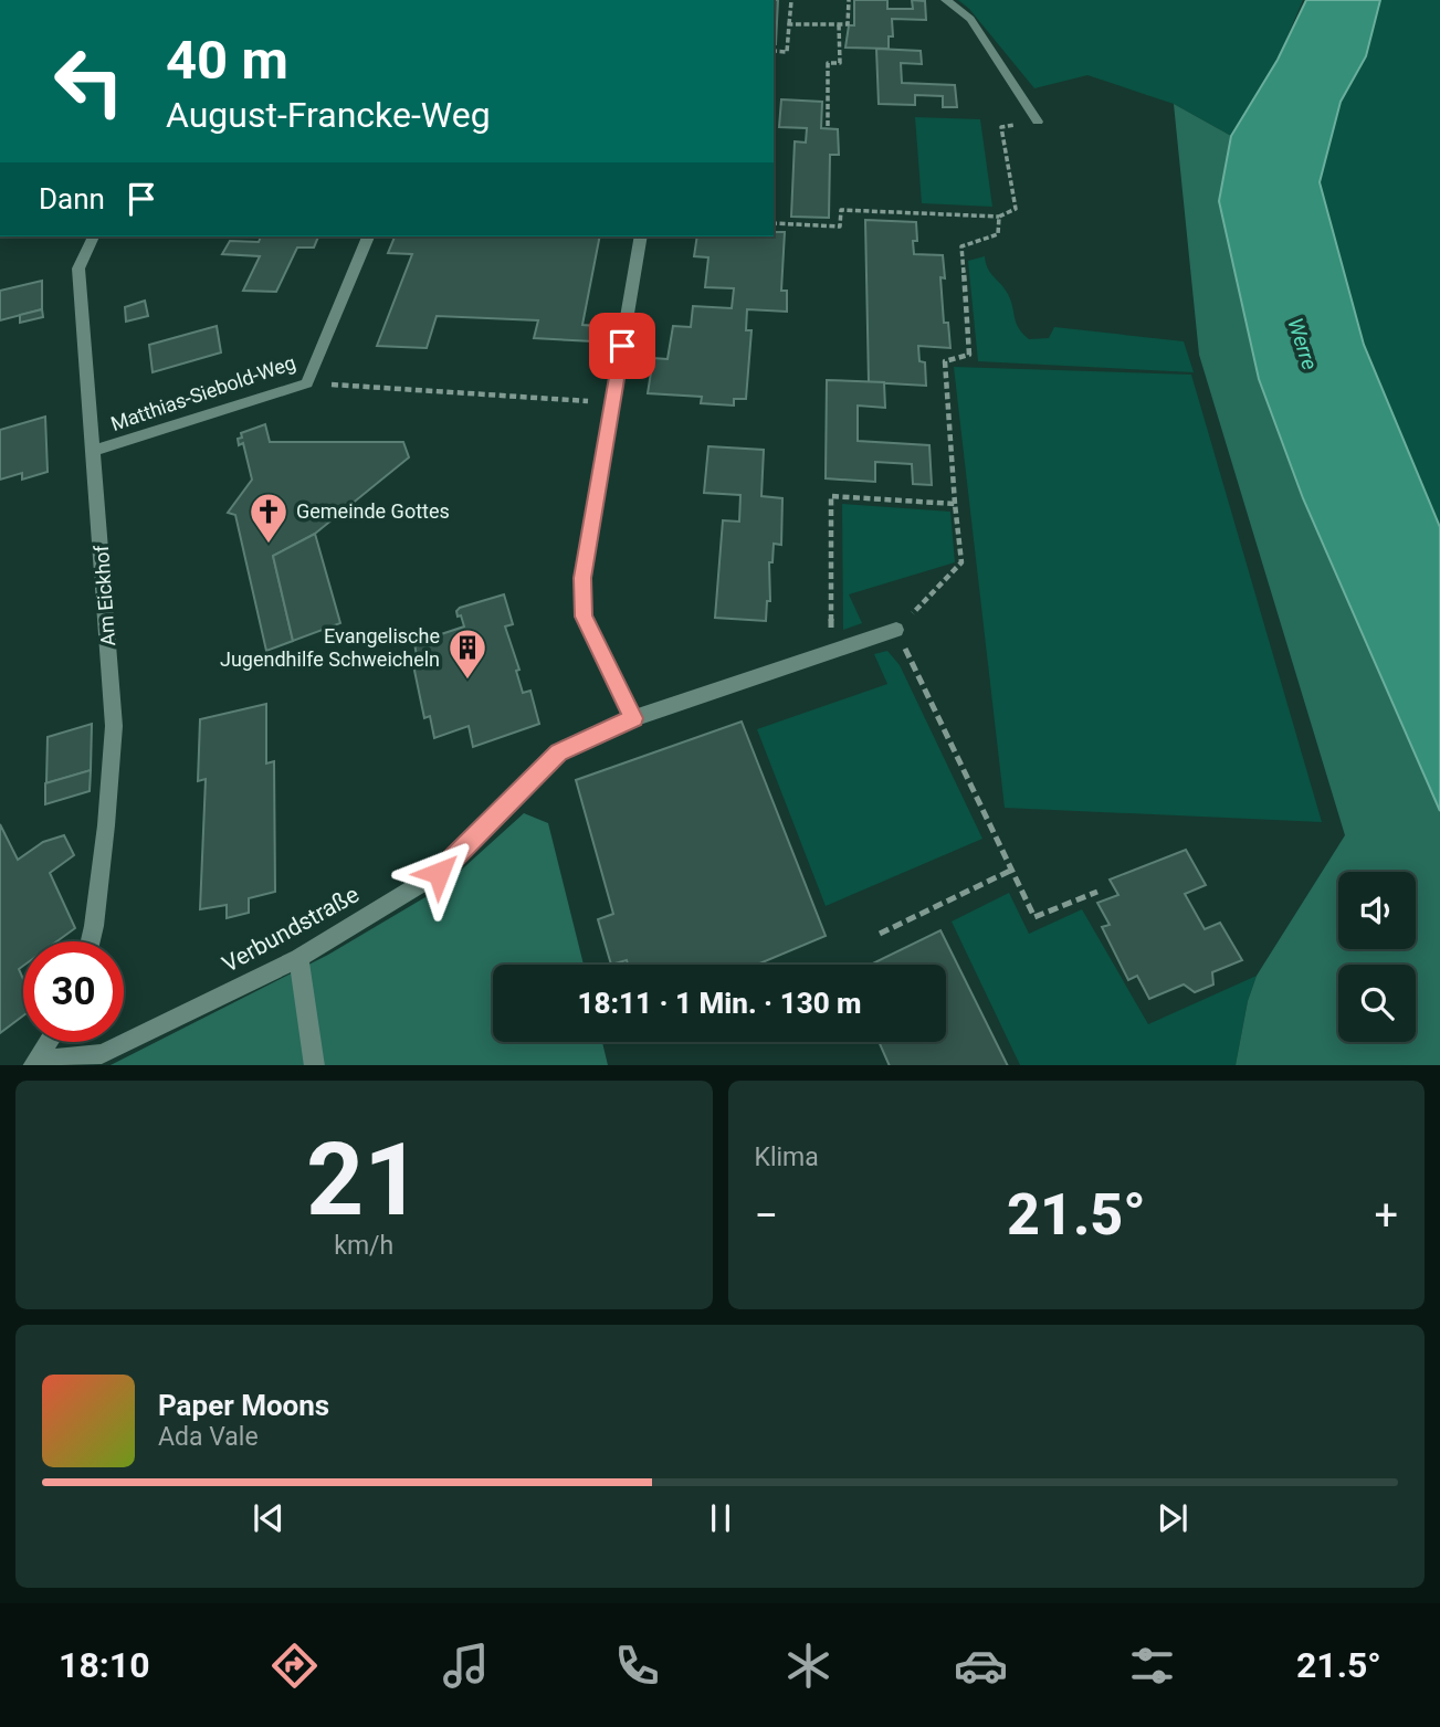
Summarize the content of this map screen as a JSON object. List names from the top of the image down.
{
  "streets": {
    "street": ["Matthias-Siebold-Weg", "Am Eickhof", "Verbundstraße"]
  },
  "crossings": [
    ["Matthias-Siebold-Weg", "Am Eickhof"]
  ],
  "water": ["Werre"],
  "places": {
    "church": ["Gemeinde Gottes"],
    "building": ["Evangelische Jugendhilfe Schweicheln"]
  },
  "page": {
    "turn": ["40 m", "August-Francke-Weg"],
    "then": "Dann",
    "limit": "30",
    "trip": "18:11 · 1 Min. · 130 m",
    "tile": [
      ["21", "km/h"],
      "Klima"
    ],
    "heat": ["−", "21.5°", "+"],
    "song": ["Paper Moons", "Ada Vale"],
    "tabs": ["18:10", "21.5°"]
  }
}
